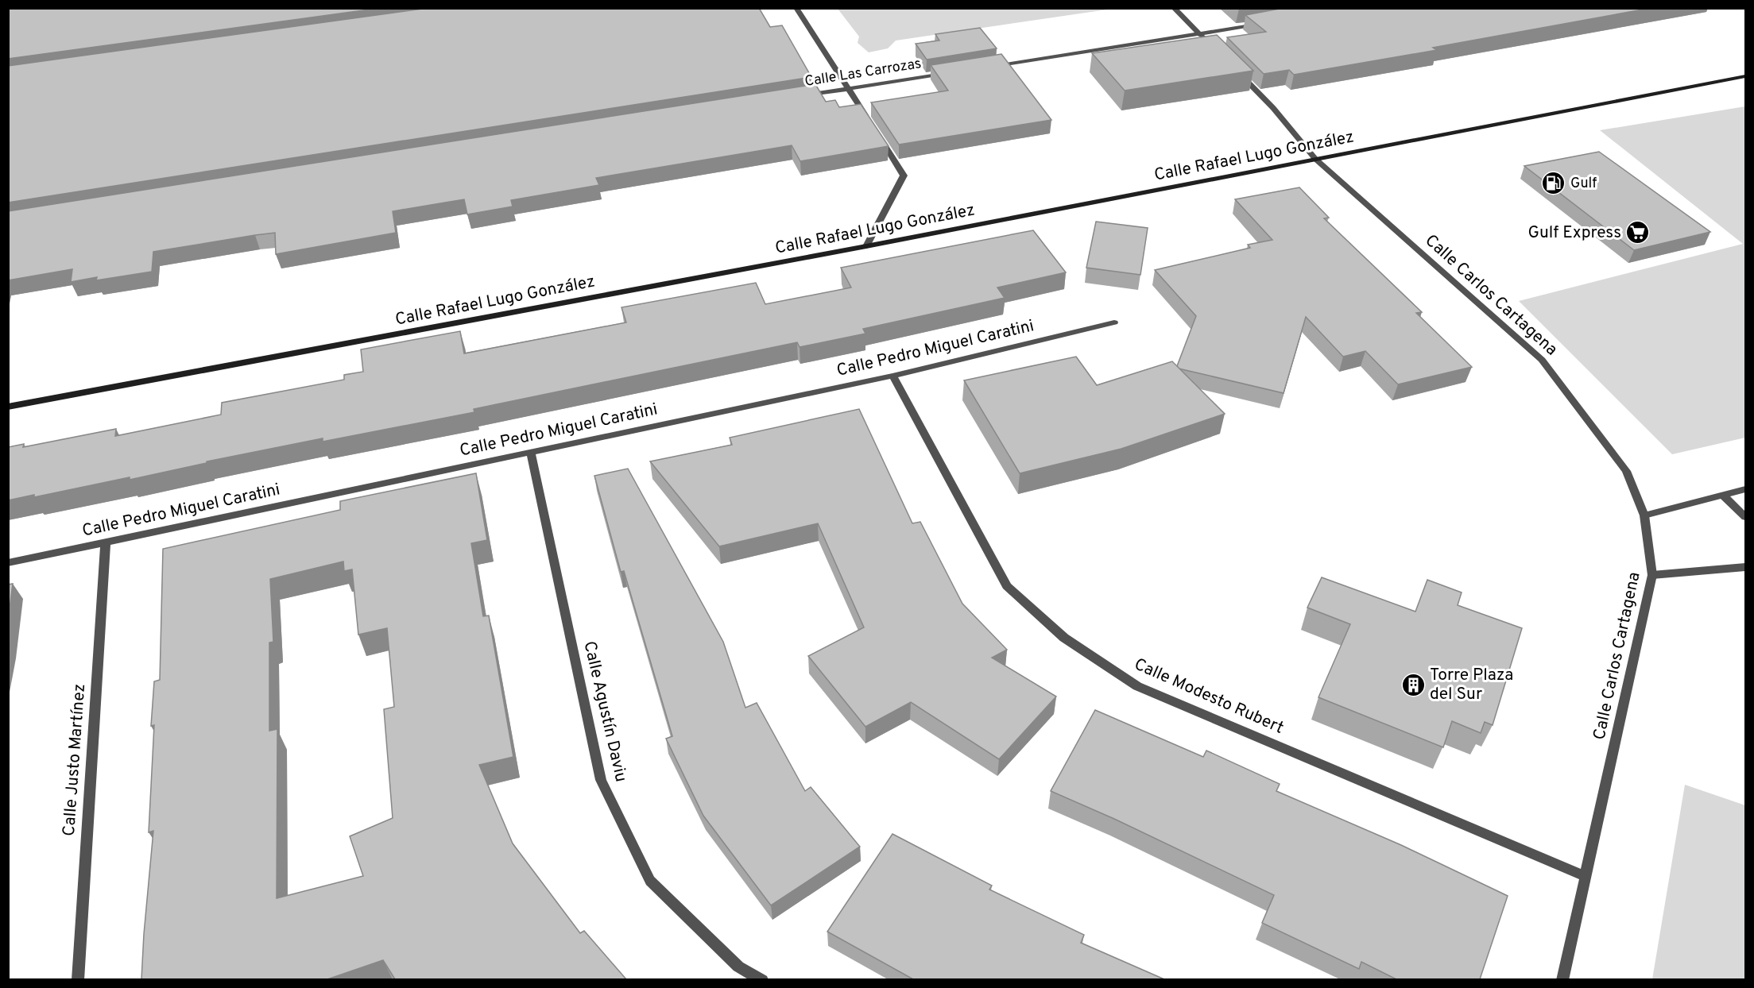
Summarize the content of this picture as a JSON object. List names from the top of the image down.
{
  "streets": {
    "street": [
      "Calle Las Carrozas",
      "Calle Rafael Lugo González",
      "Calle Carlos Cartagena",
      "Calle Pedro Miguel Caratini",
      "Calle Modesto Rubert",
      "Calle Agustín Daviu",
      "Calle Justo Martínez"
    ]
  },
  "crossings": [
    ["Calle Rafael Lugo González", "Calle Carlos Cartagena"],
    ["Calle Carlos Cartagena", "Calle Modesto Rubert"],
    ["Calle Pedro Miguel Caratini", "Calle Modesto Rubert"],
    ["Calle Pedro Miguel Caratini", "Calle Agustín Daviu"],
    ["Calle Pedro Miguel Caratini", "Calle Justo Martínez"]
  ],
  "places": {
    "fuel station": ["Gulf"],
    "supermarket": ["Gulf Express"],
    "building": ["Torre Plaza del Sur"]
  }
}
